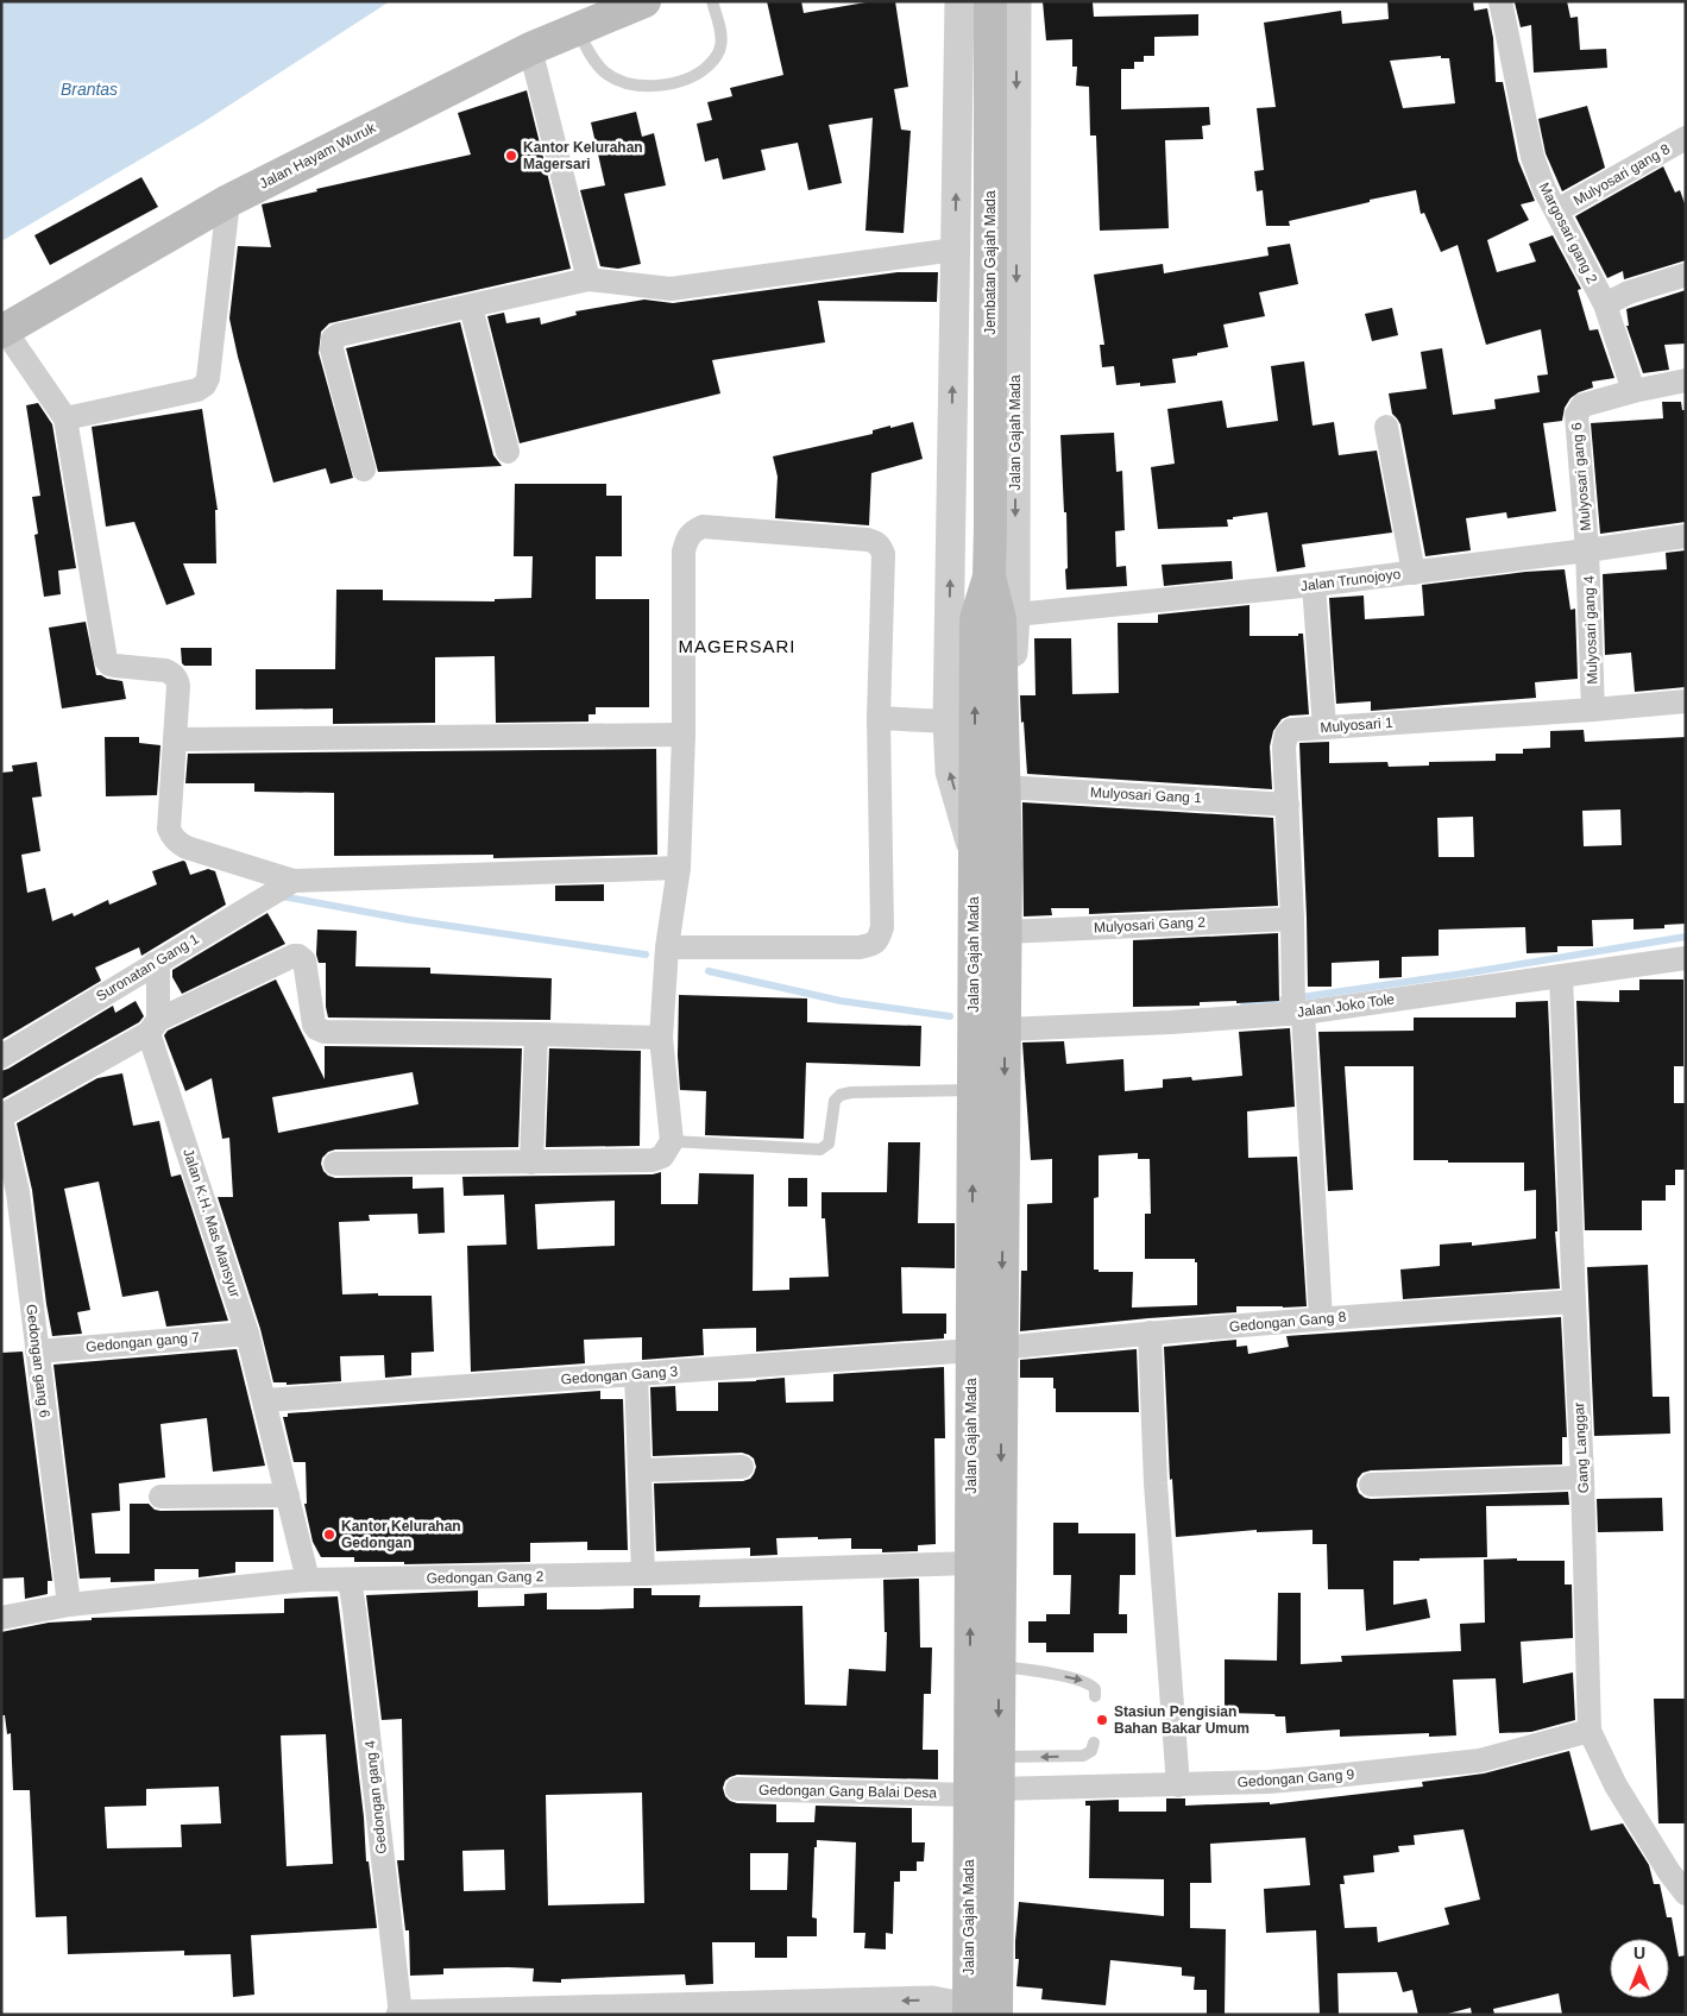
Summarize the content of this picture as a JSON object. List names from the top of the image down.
{
  "streets": {
    "main road": ["Jalan Hayam Wuruk", "Jembatan Gajah Mada", "Jalan Gajah Mada"],
    "street": [
      "Mulyosari gang 8",
      "Margosari gang 2",
      "Mulyosari gang 6",
      "Jalan Trunojoyo",
      "Mulyosari gang 4",
      "Mulyosari 1",
      "Mulyosari Gang 1",
      "Mulyosari Gang 2",
      "Suronatan Gang 1",
      "Jalan Joko Tole",
      "Jalan K.H. Mas Mansyur",
      "Gedongan Gang 8",
      "Gedongan gang 7",
      "Gedongan gang 6",
      "Gedongan Gang 3",
      "Gang Langgar",
      "Gedongan Gang 2",
      "Gedongan Gang 9",
      "Gedongan Gang Balai Desa",
      "Gedongan gang 4"
    ]
  },
  "crossings": [
    ["Mulyosari gang 8", "Margosari gang 2"],
    ["Margosari gang 2", "Mulyosari gang 6"],
    ["Jembatan Gajah Mada", "Jalan Gajah Mada"],
    ["Jalan Gajah Mada", "Jalan Trunojoyo"],
    ["Jalan Gajah Mada", "Mulyosari Gang 1"],
    ["Jalan Gajah Mada", "Mulyosari Gang 2"],
    ["Jalan Gajah Mada", "Jalan Joko Tole"],
    ["Jalan Gajah Mada", "Gedongan Gang 8"],
    ["Jalan Gajah Mada", "Gedongan Gang 3"],
    ["Jalan Gajah Mada", "Gedongan Gang 2"],
    ["Jalan Gajah Mada", "Gedongan Gang 9"],
    ["Jalan Gajah Mada", "Gedongan Gang Balai Desa"],
    ["Mulyosari gang 6", "Jalan Trunojoyo"],
    ["Mulyosari gang 6", "Mulyosari gang 4"],
    ["Jalan Trunojoyo", "Mulyosari gang 4"],
    ["Mulyosari gang 4", "Mulyosari 1"],
    ["Mulyosari 1", "Mulyosari Gang 1"],
    ["Mulyosari 1", "Mulyosari Gang 2"],
    ["Mulyosari 1", "Jalan Joko Tole"],
    ["Mulyosari 1", "Gedongan Gang 8"],
    ["Suronatan Gang 1", "Jalan K.H. Mas Mansyur"],
    ["Jalan Joko Tole", "Gang Langgar"],
    ["Jalan K.H. Mas Mansyur", "Gedongan gang 7"],
    ["Jalan K.H. Mas Mansyur", "Gedongan Gang 3"],
    ["Jalan K.H. Mas Mansyur", "Gedongan Gang 2"],
    ["Gedongan Gang 8", "Gedongan Gang 3"],
    ["Gedongan Gang 8", "Gang Langgar"],
    ["Gedongan gang 7", "Gedongan gang 6"],
    ["Gedongan gang 6", "Gedongan Gang 2"],
    ["Gang Langgar", "Gedongan Gang 9"],
    ["Gedongan Gang 2", "Gedongan gang 4"],
    ["Gedongan Gang 9", "Gedongan Gang Balai Desa"]
  ],
  "districts": ["MAGERSARI"],
  "water": ["Brantas"],
  "places": ["Kantor Kelurahan Magersari", "Kantor Kelurahan Gedongan", "Stasiun Pengisian Bahan Bakar Umum"],
  "north": "top"
}
